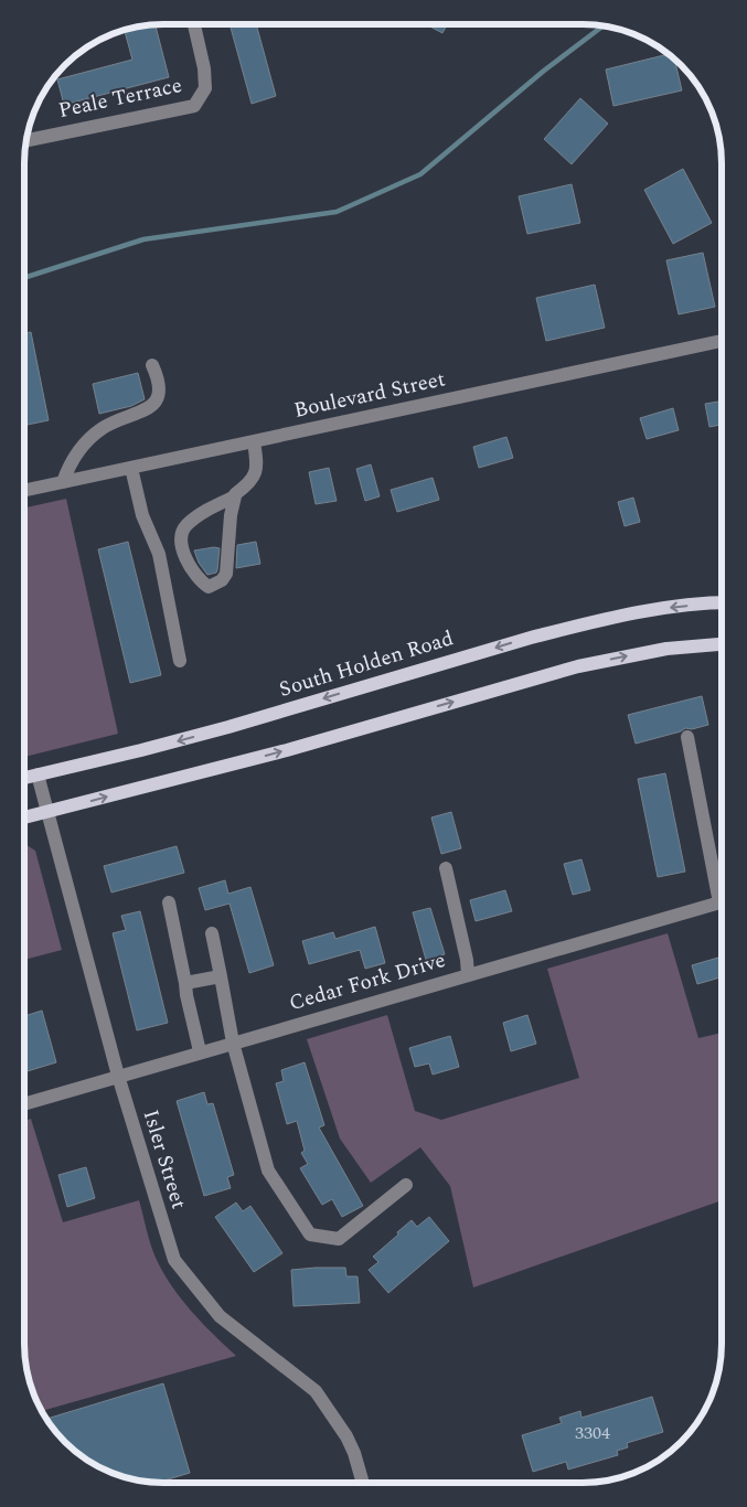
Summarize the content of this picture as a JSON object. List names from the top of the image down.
{
  "streets": {
    "main road": ["South Holden Road"],
    "street": [
      "Peale Terrace",
      "Boulevard Street",
      "Cedar Fork Drive",
      "Isler Street"
    ]
  },
  "crossings": [
    ["South Holden Road", "Isler Street"],
    ["Cedar Fork Drive", "Isler Street"]
  ],
  "house_numbers": ["3304"]
}
